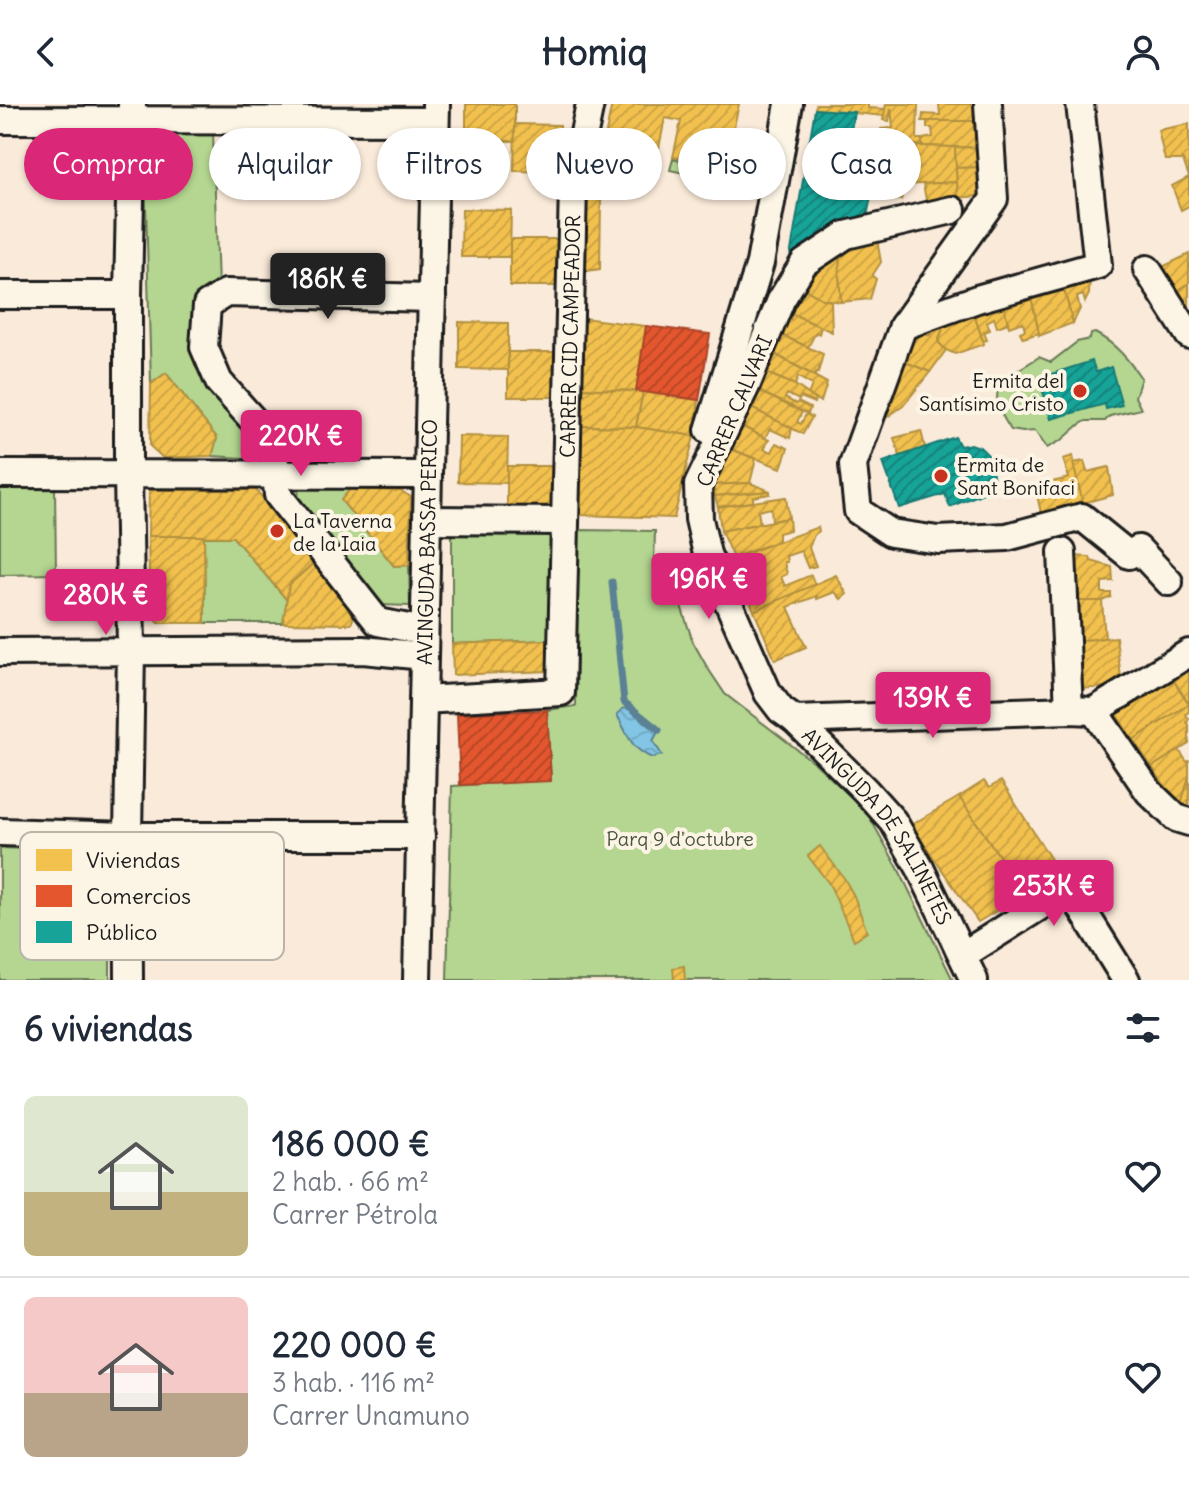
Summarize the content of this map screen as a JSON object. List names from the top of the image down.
{
  "streets": {
    "street": [
      "CARRER CID CAMPEADOR",
      "CARRER CALVARI",
      "AVINGUDA BASSA PERICO",
      "AVINGUDA DE SALINETES"
    ]
  },
  "crossings": [
    ["CARRER CID CAMPEADOR", "AVINGUDA BASSA PERICO"],
    ["CARRER CALVARI", "AVINGUDA DE SALINETES"]
  ],
  "parks": ["Parq 9 d'octubre"],
  "places": ["Ermita del Santísimo Cristo", "Ermita de Sant Bonifaci", "La Taverna de la Iaia"],
  "legend": ["Viviendas", "Comercios", "Público"],
  "page": {
    "header": "Homiq",
    "chip": [
      "Comprar",
      "Alquilar",
      "Filtros",
      "Nuevo",
      "Piso",
      "Casa"
    ],
    "price": [
      "186K €",
      "220K €",
      "196K €",
      "280K €",
      "139K €",
      "253K €"
    ],
    "heading": "6 viviendas",
    "list": [
      {
        "name": "186 000 €",
        "note": "2 hab. · 66 m² · Carrer Pétrola"
      },
      {
        "name": "220 000 €",
        "note": "3 hab. · 116 m² · Carrer Unamuno"
      }
    ]
  }
}
